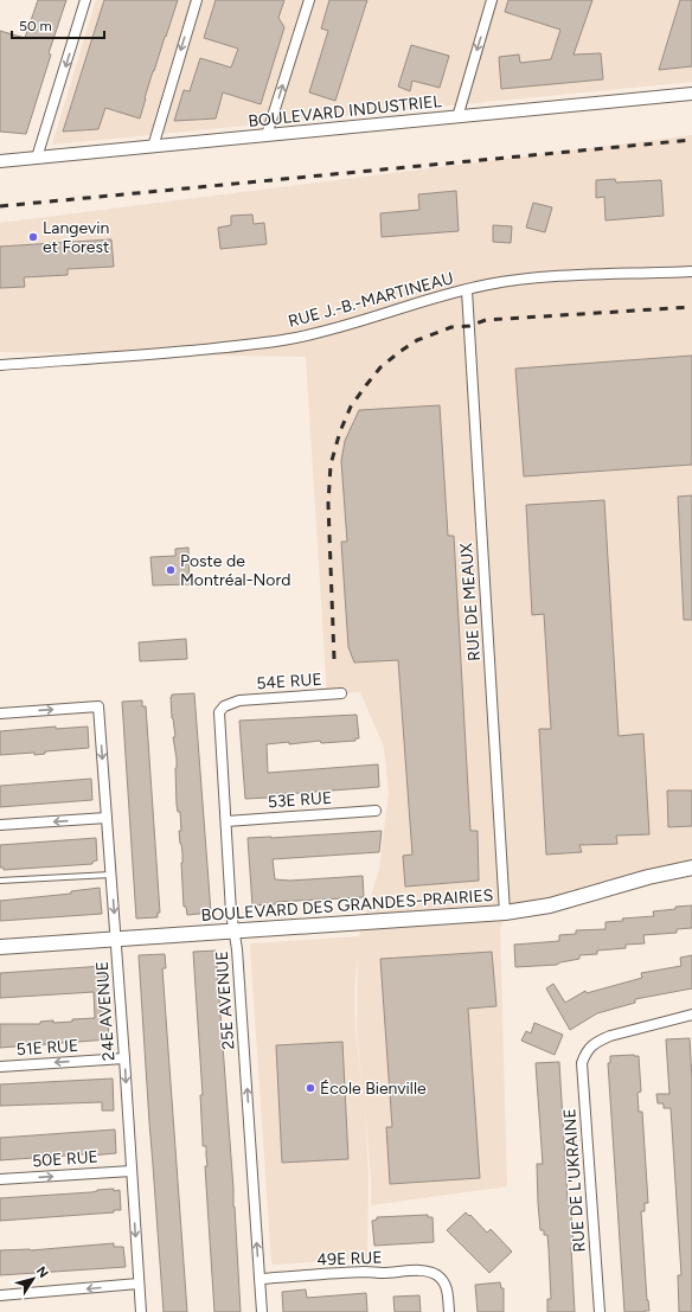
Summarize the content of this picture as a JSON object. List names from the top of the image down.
{
  "streets": {
    "main road": ["BOULEVARD DES GRANDES-PRAIRIES"],
    "street": [
      "BOULEVARD INDUSTRIEL",
      "RUE J.-B.-MARTINEAU",
      "RUE DE MEAUX",
      "54E RUE",
      "53E RUE",
      "25E AVENUE",
      "24E AVENUE",
      "51E RUE",
      "50E RUE",
      "RUE DE L'UKRAINE",
      "49E RUE"
    ]
  },
  "crossings": [
    ["RUE J.-B.-MARTINEAU", "RUE DE MEAUX"],
    ["RUE DE MEAUX", "BOULEVARD DES GRANDES-PRAIRIES"],
    ["54E RUE", "25E AVENUE"],
    ["53E RUE", "25E AVENUE"],
    ["BOULEVARD DES GRANDES-PRAIRIES", "25E AVENUE"],
    ["BOULEVARD DES GRANDES-PRAIRIES", "24E AVENUE"],
    ["25E AVENUE", "49E RUE"],
    ["24E AVENUE", "51E RUE"],
    ["24E AVENUE", "50E RUE"]
  ],
  "one_way": [
    "25E AVENUE",
    "24E AVENUE",
    "51E RUE",
    "50E RUE"
  ],
  "places": ["Langevin et Forest", "Poste de Montréal-Nord", "École Bienville"],
  "scale_bar": "50 m",
  "north": "top right"
}
